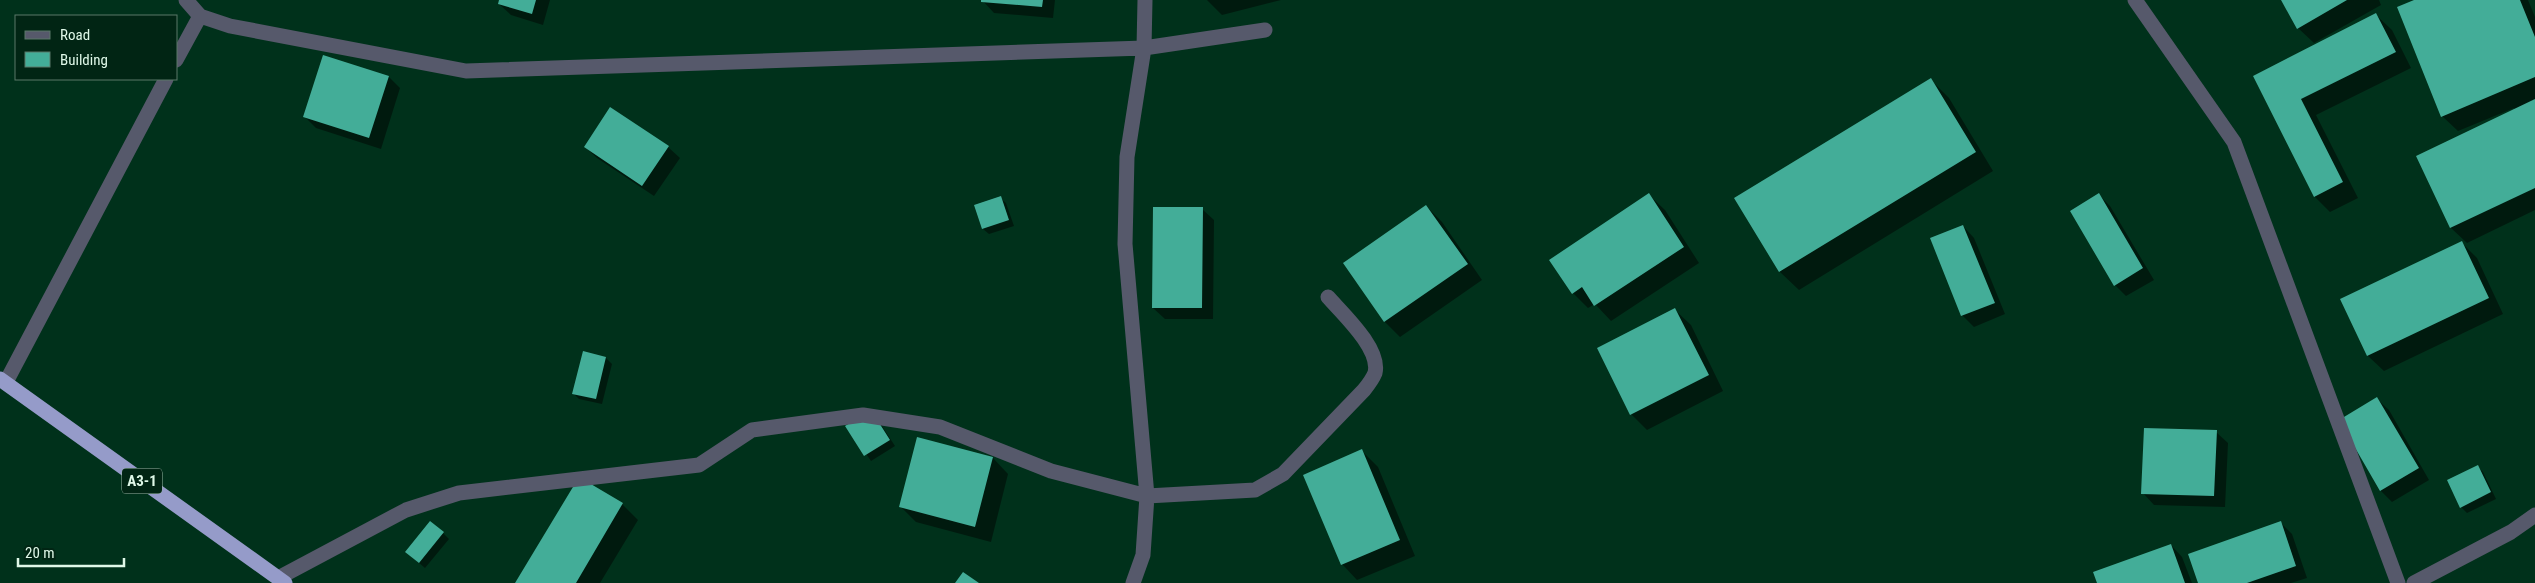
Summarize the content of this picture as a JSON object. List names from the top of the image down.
{
  "streets": {
    "highway": ["A3-1"]
  },
  "legend": ["Road", "Building"],
  "scale_bar": "20 m"
}
